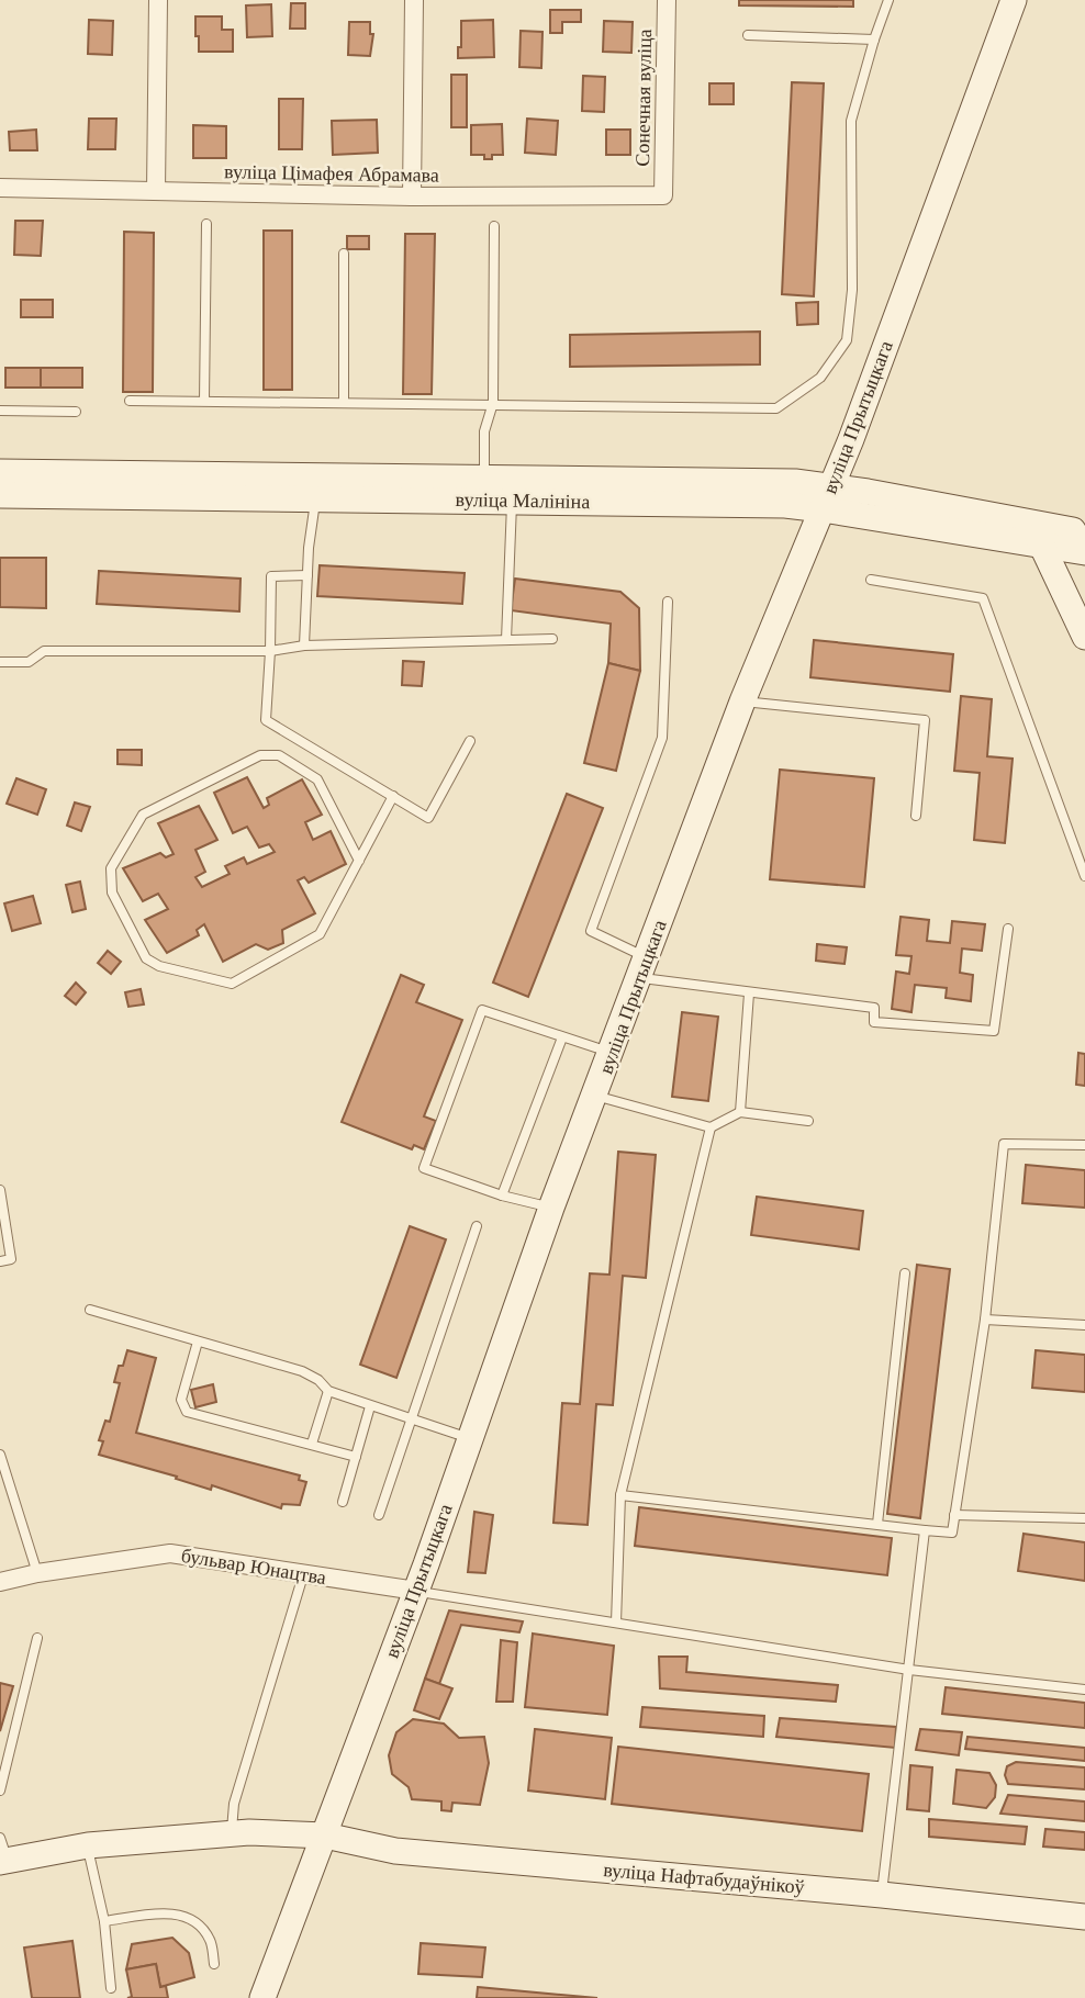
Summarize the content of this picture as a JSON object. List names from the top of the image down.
{
  "streets": {
    "main road": ["вуліца Прытыцкага", "вуліца Малініна", "вуліца Нафтабудаўнікоў"],
    "street": ["Сонечная вуліца", "вуліца Цімафея Абрамава", "бульвар Юнацтва"]
  },
  "crossings": [
    ["Сонечная вуліца", "вуліца Цімафея Абрамава"],
    ["вуліца Прытыцкага", "вуліца Малініна"],
    ["вуліца Прытыцкага", "бульвар Юнацтва"],
    ["вуліца Прытыцкага", "вуліца Нафтабудаўнікоў"]
  ]
}
